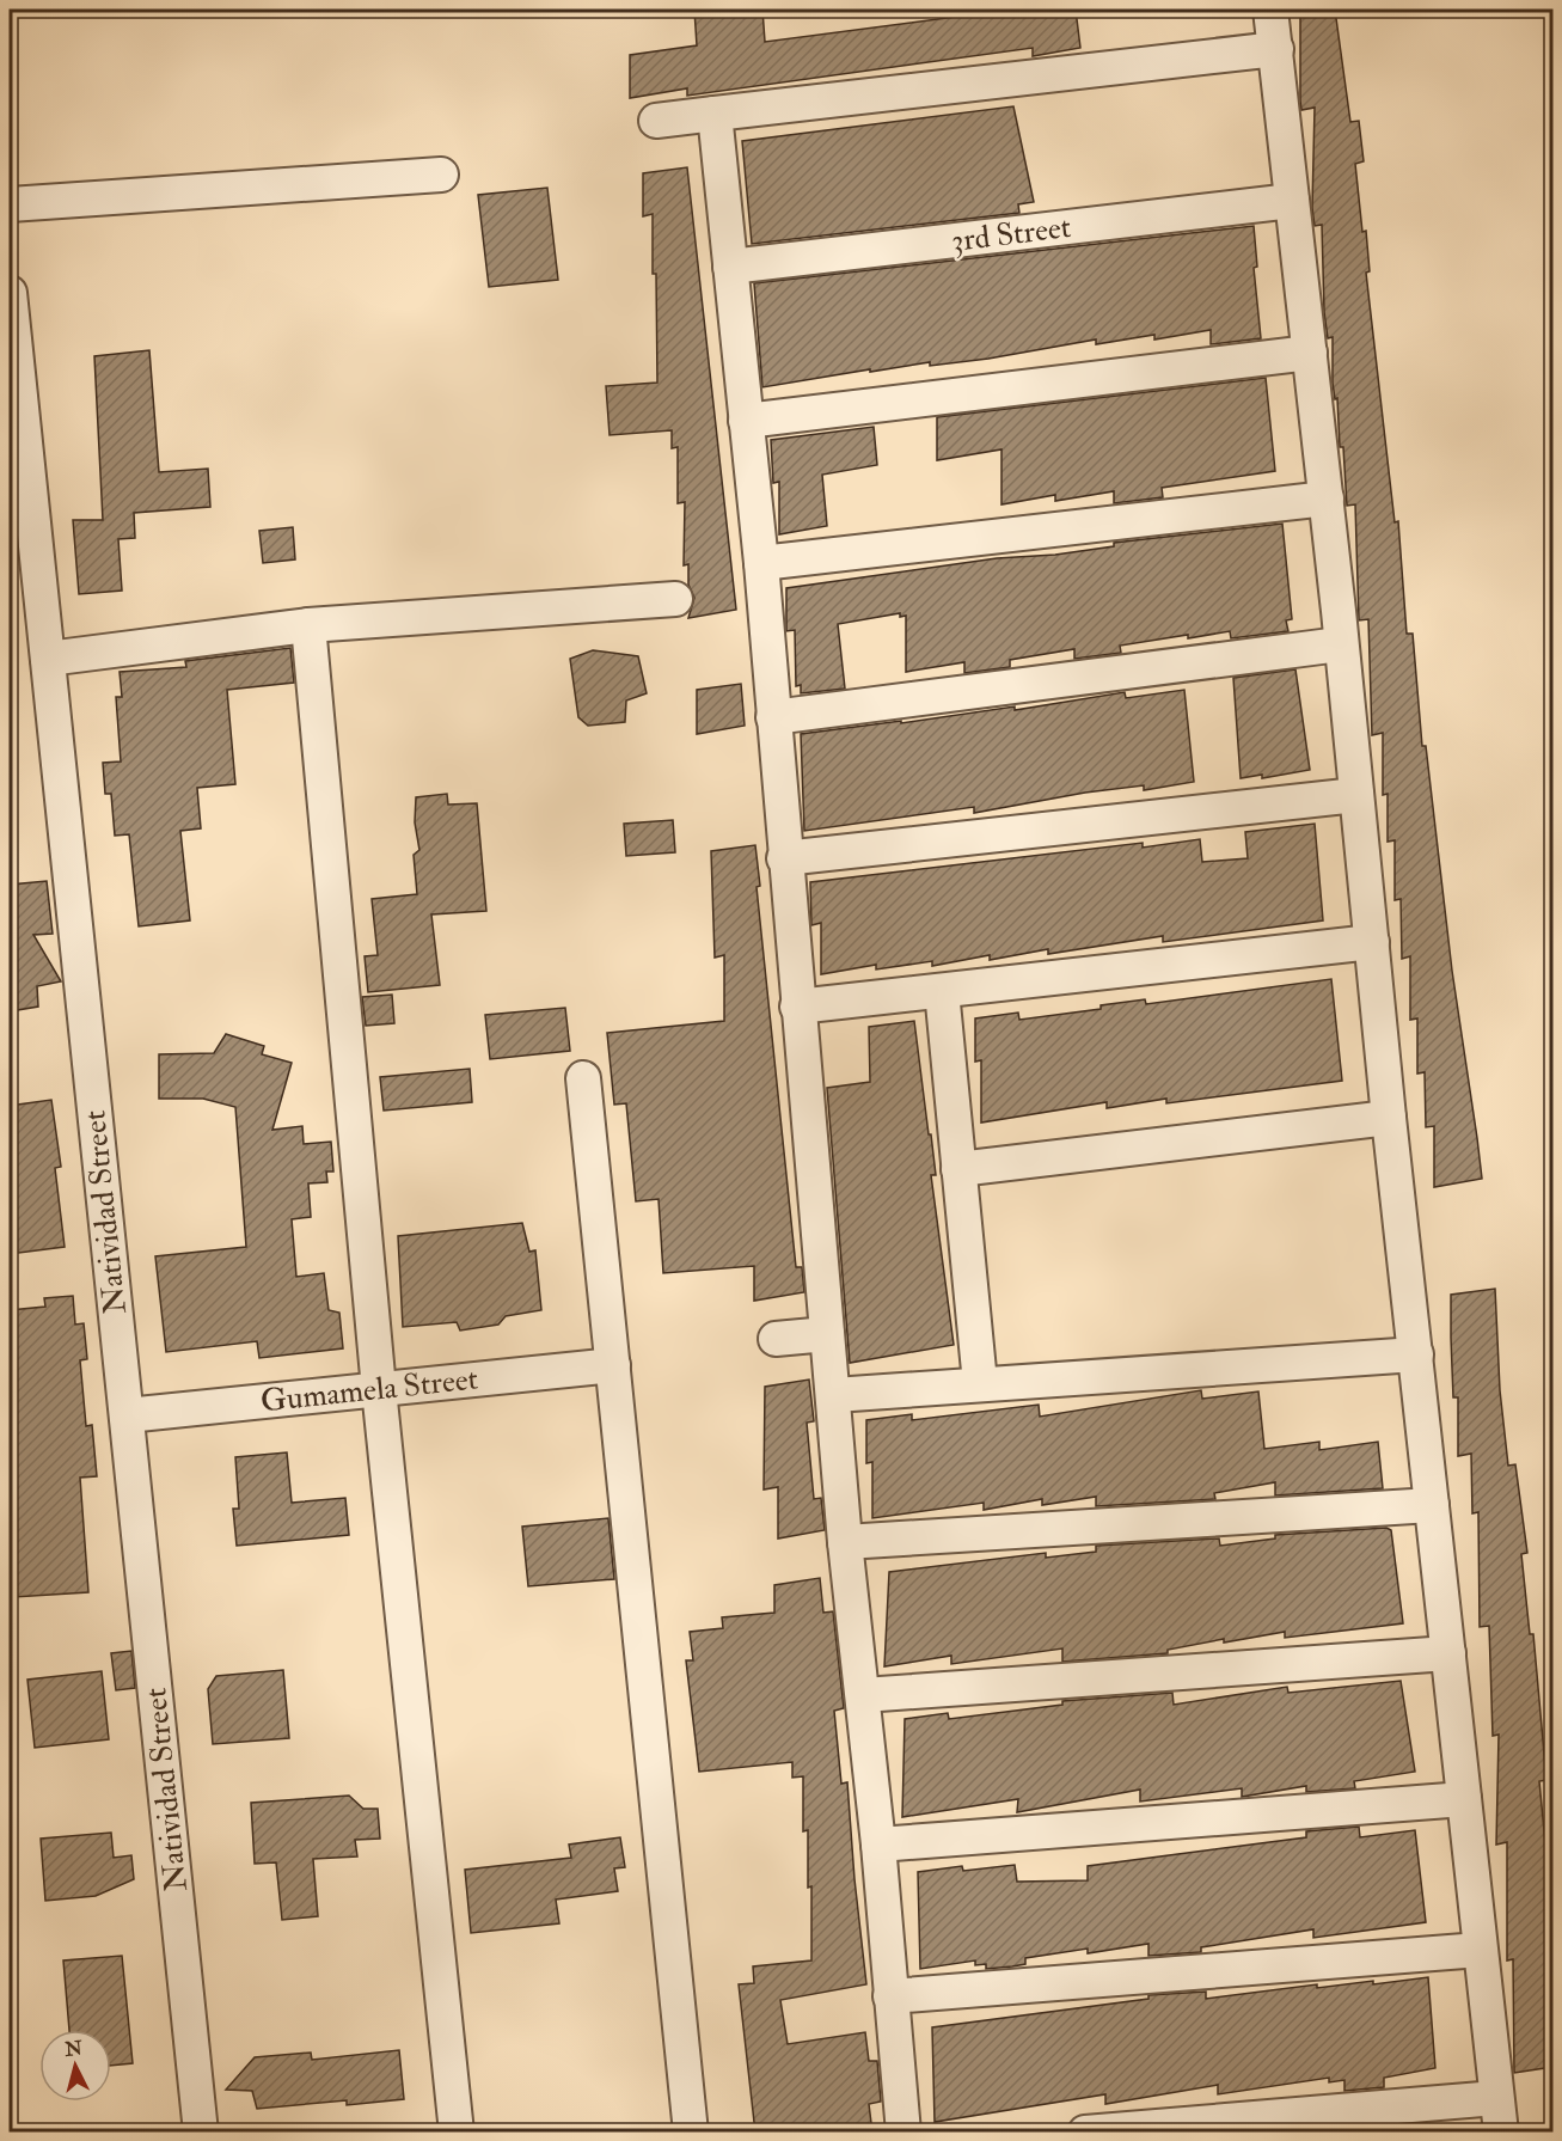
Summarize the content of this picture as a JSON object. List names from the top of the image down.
{
  "streets": {
    "street": ["3rd Street", "Natividad Street", "Gumamela Street"]
  },
  "crossings": [
    ["Natividad Street", "Gumamela Street"]
  ],
  "north": "top"
}
